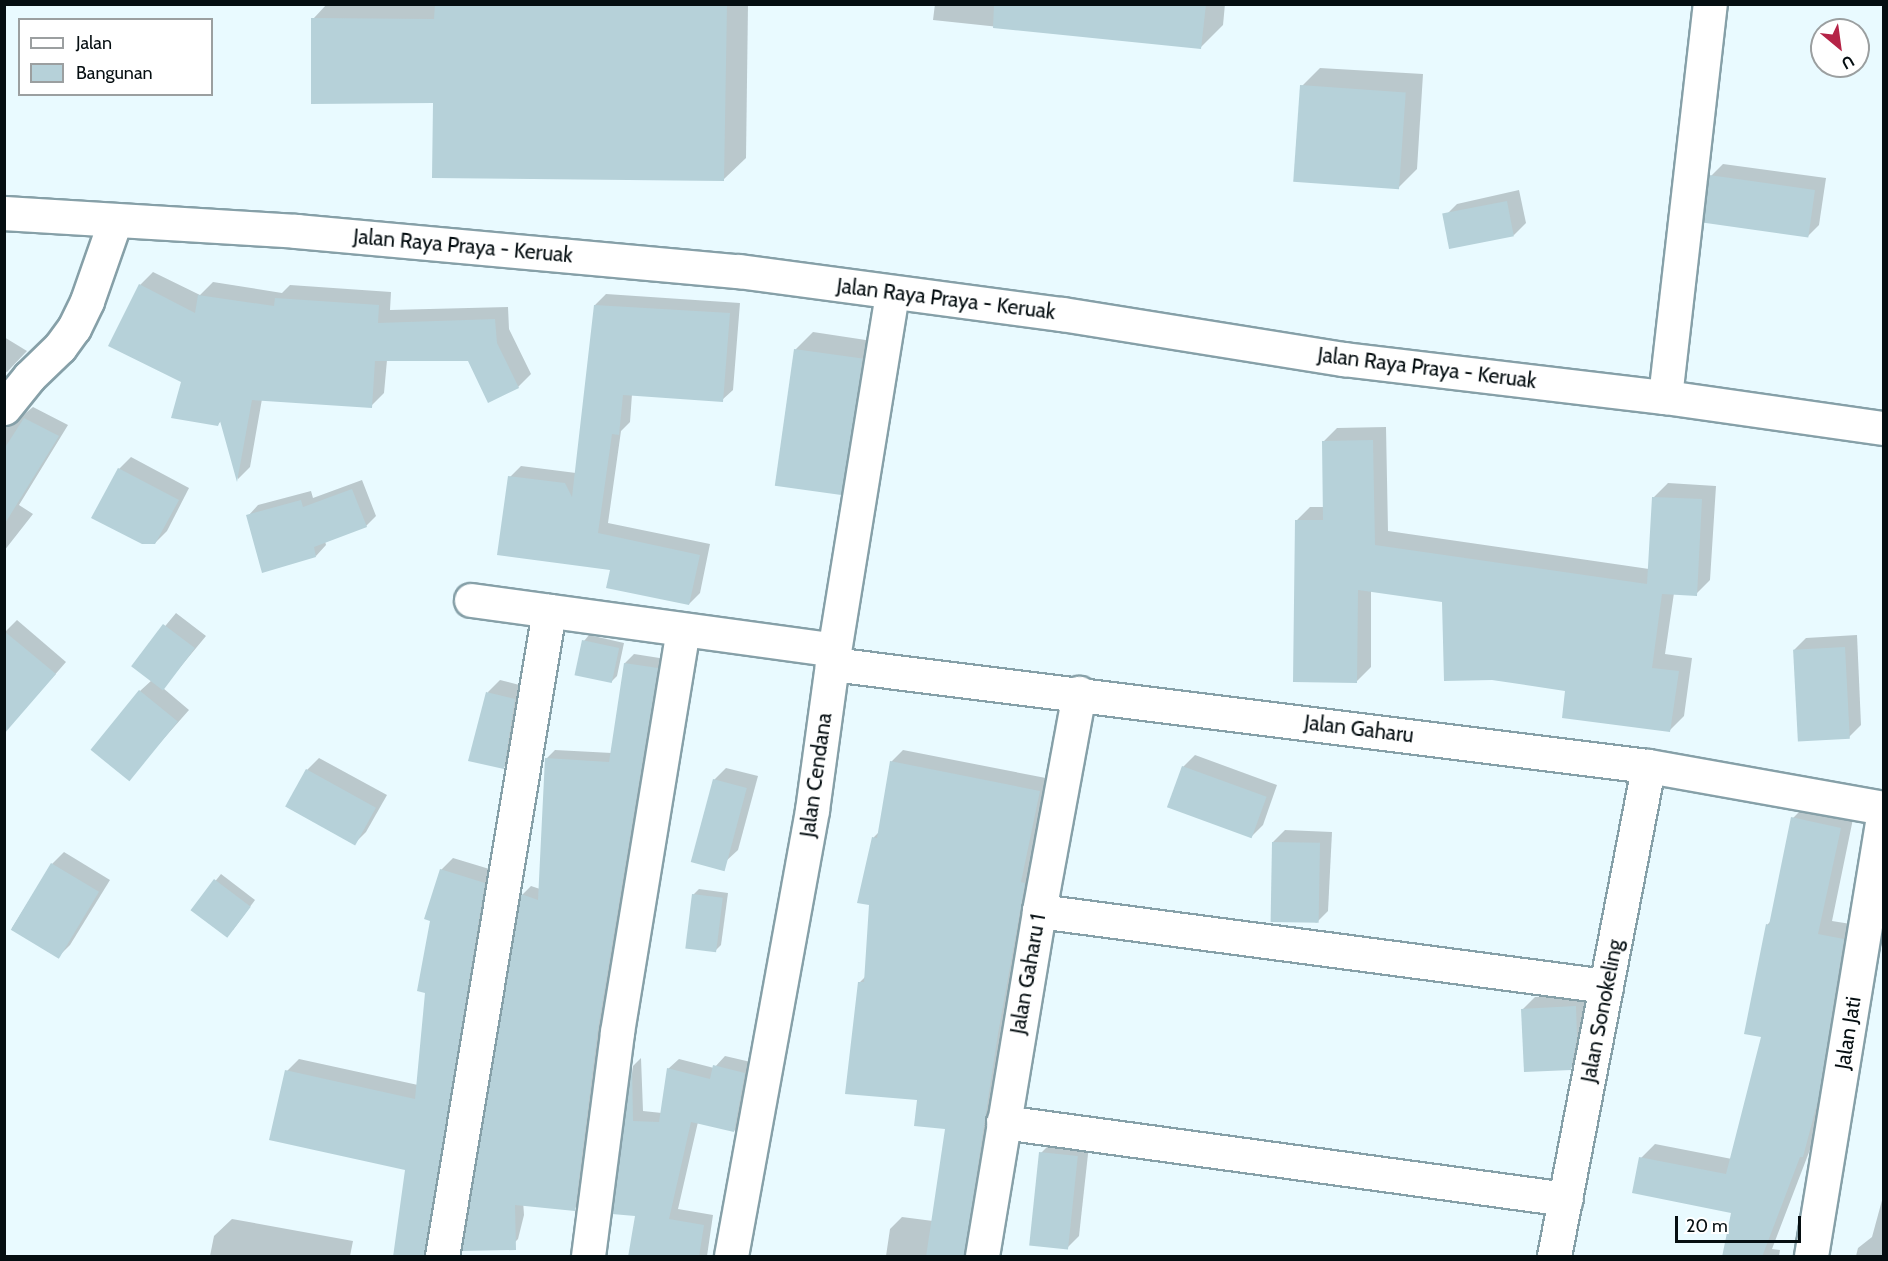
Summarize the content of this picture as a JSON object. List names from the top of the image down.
{
  "streets": {
    "street": [
      "Jalan Raya Praya - Keruak",
      "Jalan Gaharu",
      "Jalan Cendana",
      "Jalan Gaharu 1",
      "Jalan Sonokeling",
      "Jalan Jati"
    ]
  },
  "crossings": [
    ["Jalan Raya Praya - Keruak", "Jalan Cendana"],
    ["Jalan Gaharu", "Jalan Cendana"],
    ["Jalan Gaharu", "Jalan Gaharu 1"],
    ["Jalan Gaharu", "Jalan Sonokeling"],
    ["Jalan Gaharu", "Jalan Jati"]
  ],
  "legend": ["Jalan", "Bangunan"],
  "scale_bar": "20 m",
  "north": "bottom right"
}
